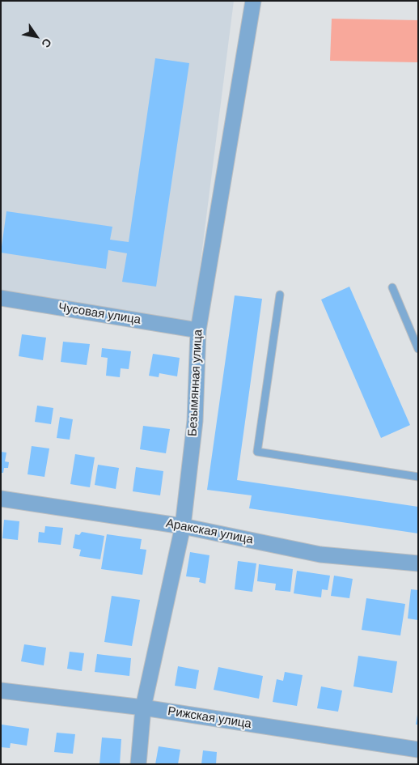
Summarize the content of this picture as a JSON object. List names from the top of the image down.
{
  "streets": {
    "street": [
      "Чусовая улица",
      "Безымянная улица",
      "Аракская улица",
      "Рижская улица"
    ]
  },
  "crossings": [
    ["Чусовая улица", "Безымянная улица"],
    ["Безымянная улица", "Аракская улица"],
    ["Безымянная улица", "Рижская улица"]
  ],
  "north": "bottom right"
}
